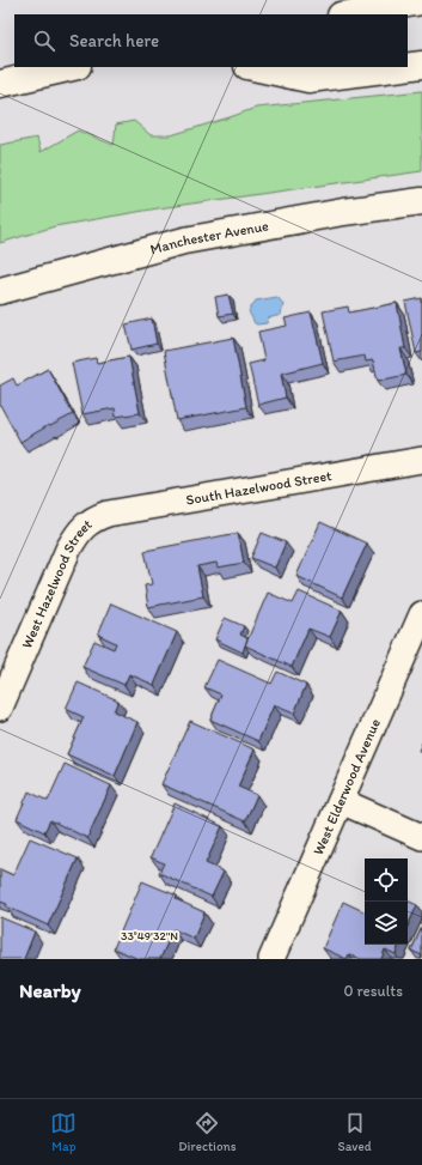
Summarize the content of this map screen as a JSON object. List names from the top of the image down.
{
  "streets": {
    "main road": ["Manchester Avenue"],
    "street": ["South Hazelwood Street", "West Hazelwood Street", "West Elderwood Avenue"]
  },
  "crossings": [
    ["South Hazelwood Street", "West Hazelwood Street"]
  ],
  "page": {
    "search": "Search here",
    "heading": ["Nearby", "0 results"],
    "nav": ["Map", "Directions", "Saved"]
  },
  "coordinates": ["33°49'32\"N"]
}
